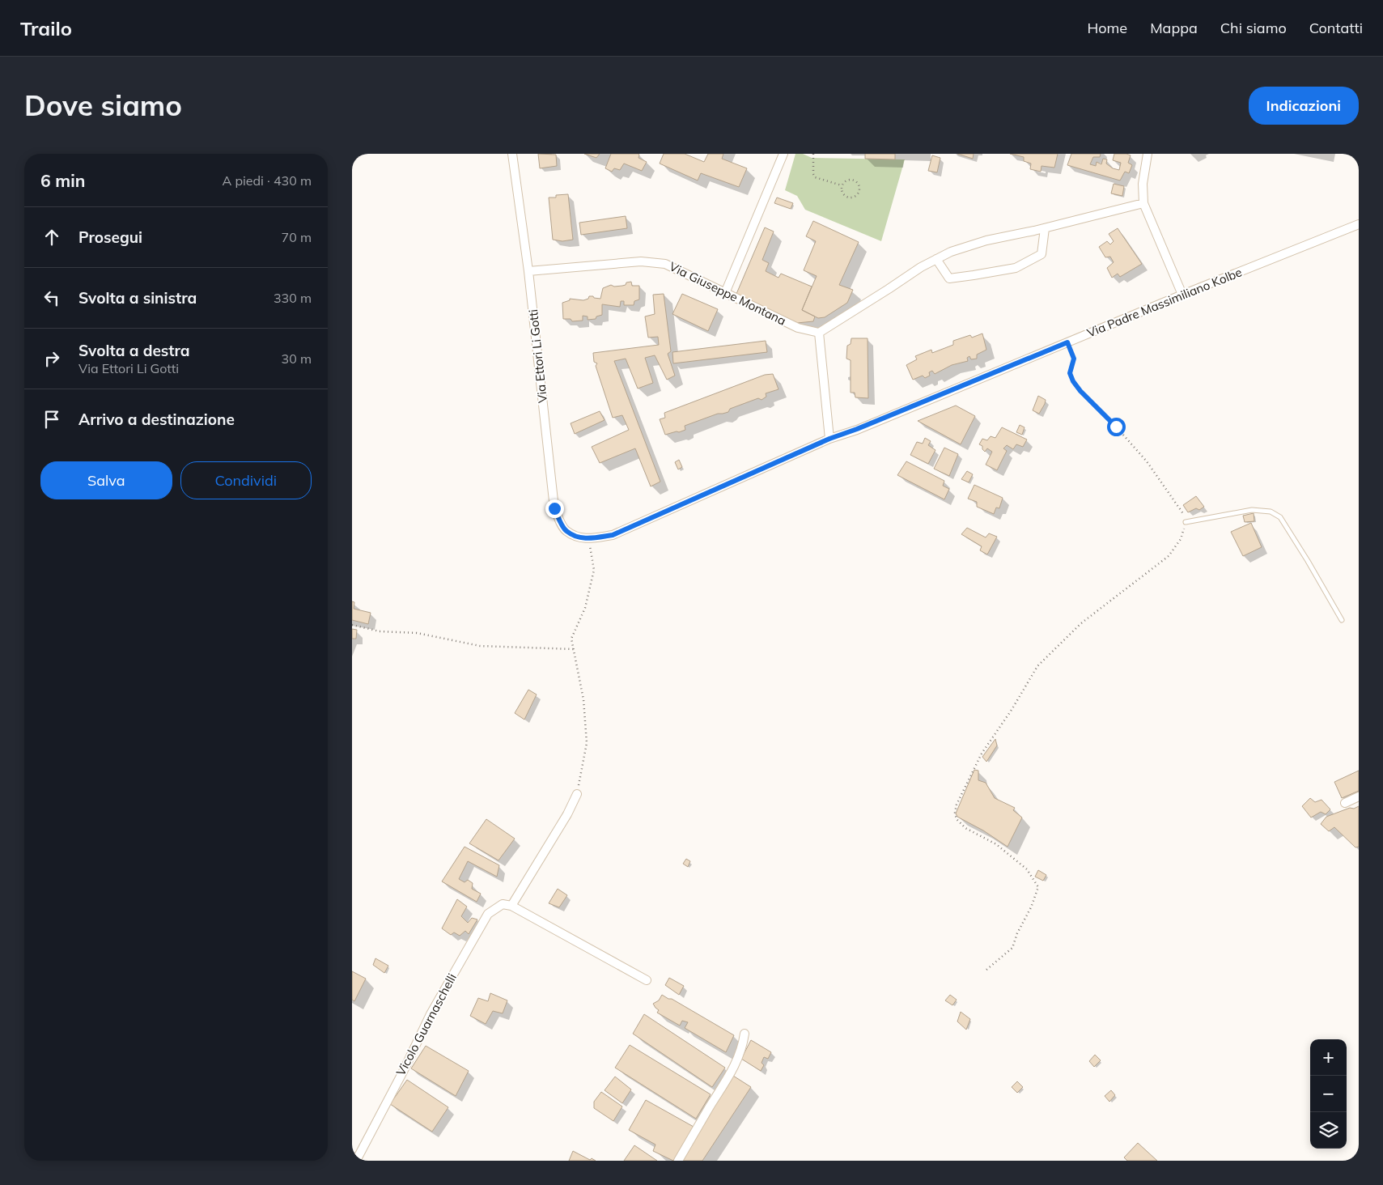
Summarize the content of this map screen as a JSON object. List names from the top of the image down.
{
  "streets": {
    "street": [
      "Via Giuseppe Montana",
      "Via Padre Massimiliano Kolbe",
      "Via Ettori Li Gotti",
      "Vicolo Guarnaschelli"
    ]
  },
  "crossings": [
    ["Via Giuseppe Montana", "Via Ettori Li Gotti"],
    ["Via Padre Massimiliano Kolbe", "Via Ettori Li Gotti"]
  ],
  "page": {
    "header": "Trailo",
    "nav": [
      "Home",
      "Mappa",
      "Chi siamo",
      "Contatti"
    ],
    "buttons": [
      "Indicazioni",
      ["Salva", "Condividi"]
    ],
    "title": "Dove siamo",
    "heading": ["6 min", "A piedi · 430 m"],
    "list": [
      ["Prosegui", "70 m"],
      ["Svolta a sinistra", "330 m"],
      ["Svolta a destra", "Via Ettori Li Gotti", "30 m"],
      "Arrivo a destinazione"
    ],
    "map_buttons": ["+", "−"]
  }
}
